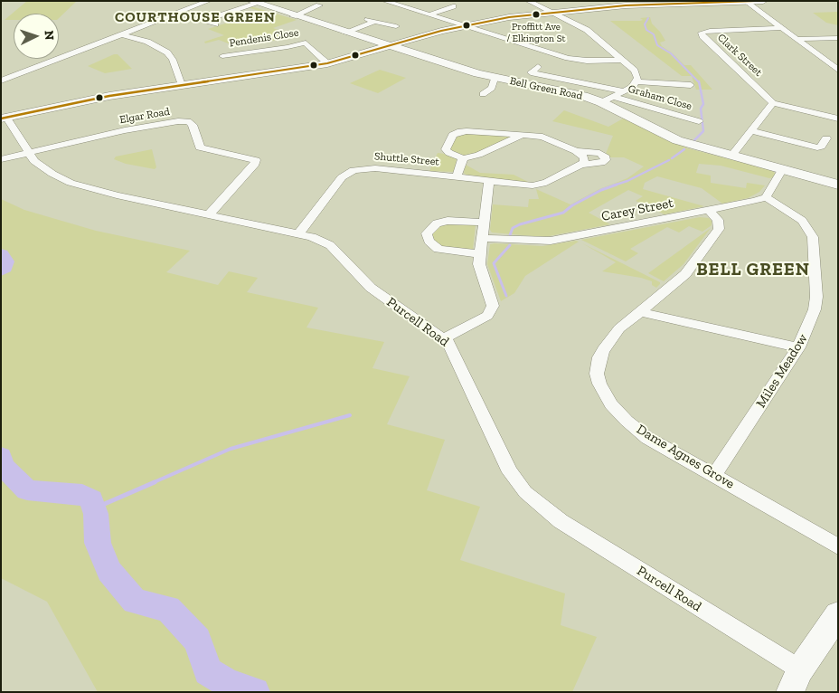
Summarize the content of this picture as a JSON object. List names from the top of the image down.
{
  "streets": {
    "street": [
      "Pendenis Close",
      "Clark Street",
      "Bell Green Road",
      "Graham Close",
      "Elgar Road",
      "Shuttle Street",
      "Carey Street",
      "Purcell Road",
      "Miles Meadow",
      "Dame Agnes Grove"
    ]
  },
  "crossings": [
    ["Elgar Road", "Purcell Road"],
    ["Shuttle Street", "Purcell Road"],
    ["Carey Street", "Miles Meadow"],
    ["Carey Street", "Dame Agnes Grove"],
    ["Miles Meadow", "Dame Agnes Grove"]
  ],
  "districts": ["COURTHOUSE GREEN", "BELL GREEN"],
  "places": ["Proffitt Ave / Elkington St"],
  "north": "right"
}
